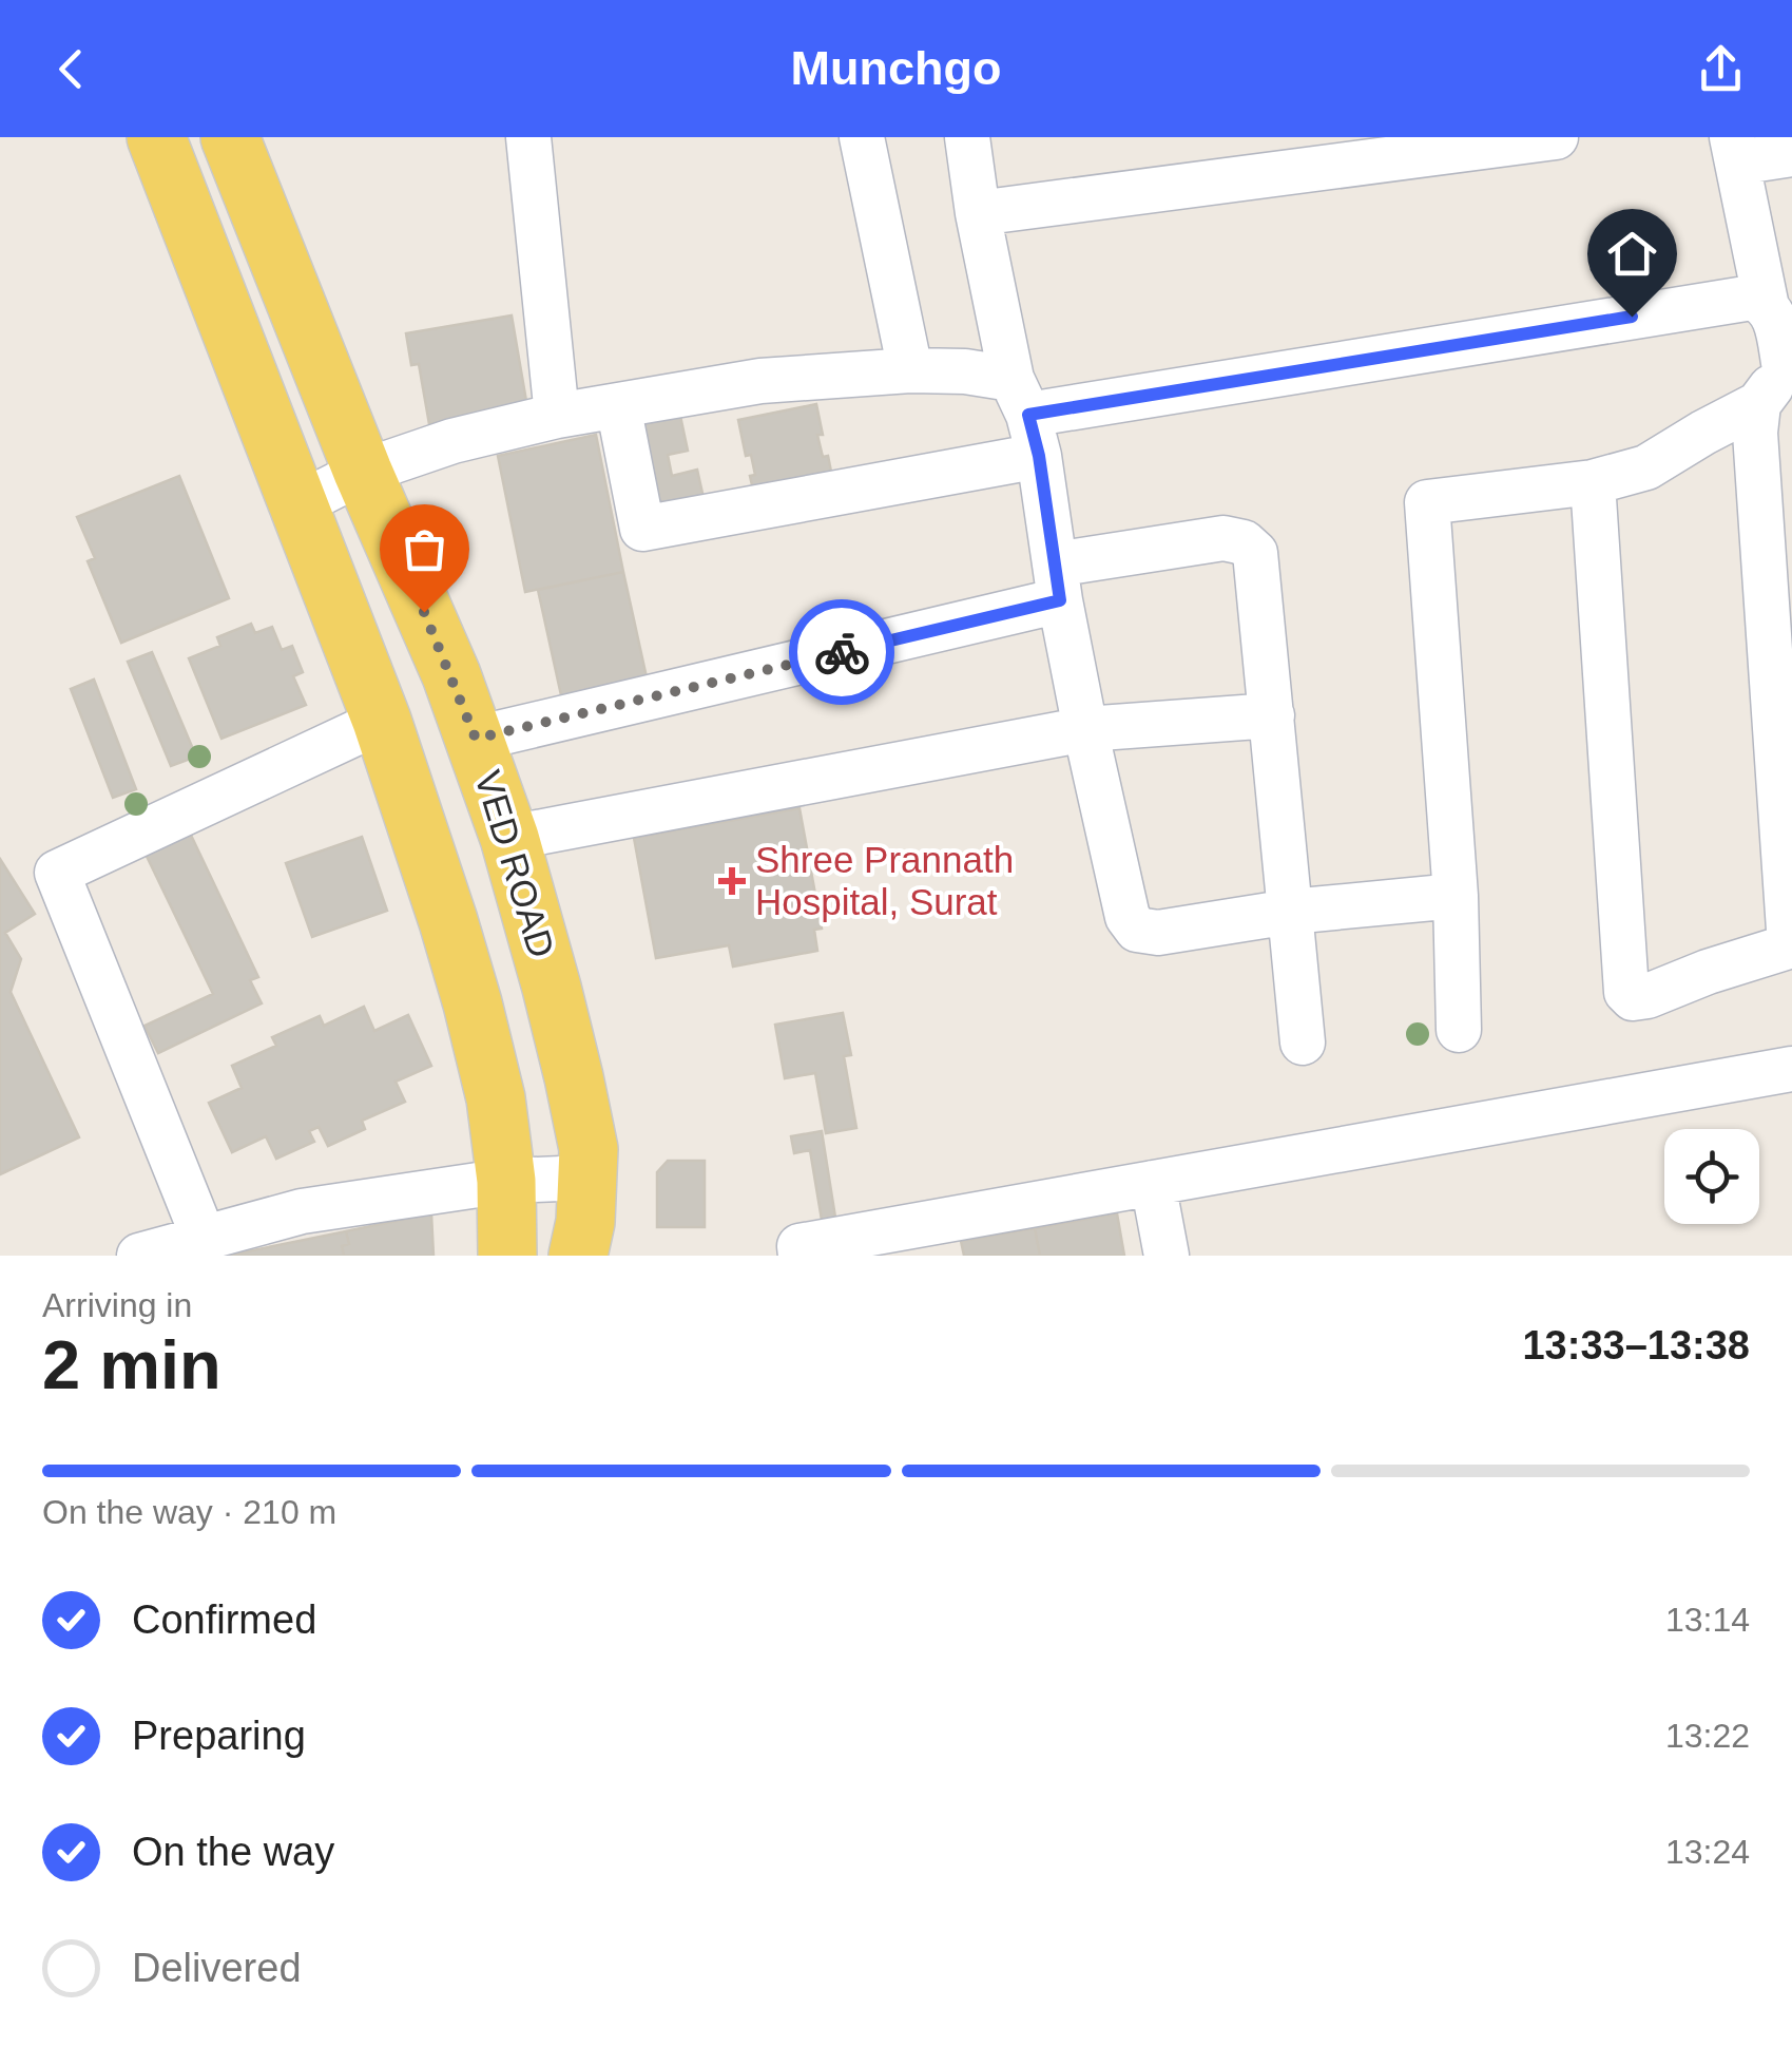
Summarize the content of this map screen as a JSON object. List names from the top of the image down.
{
  "streets": {
    "main road": ["VED ROAD"]
  },
  "places": {
    "health": ["Shree Prannath Hospital, Surat"]
  },
  "page": {
    "header": "Munchgo",
    "heading": ["2 min", "Arriving in", "13:33–13:38"],
    "bar": "On the way · 210 m",
    "list": [
      ["Confirmed", "13:14"],
      ["Preparing", "13:22"],
      ["On the way", "13:24"],
      "Delivered"
    ]
  }
}
